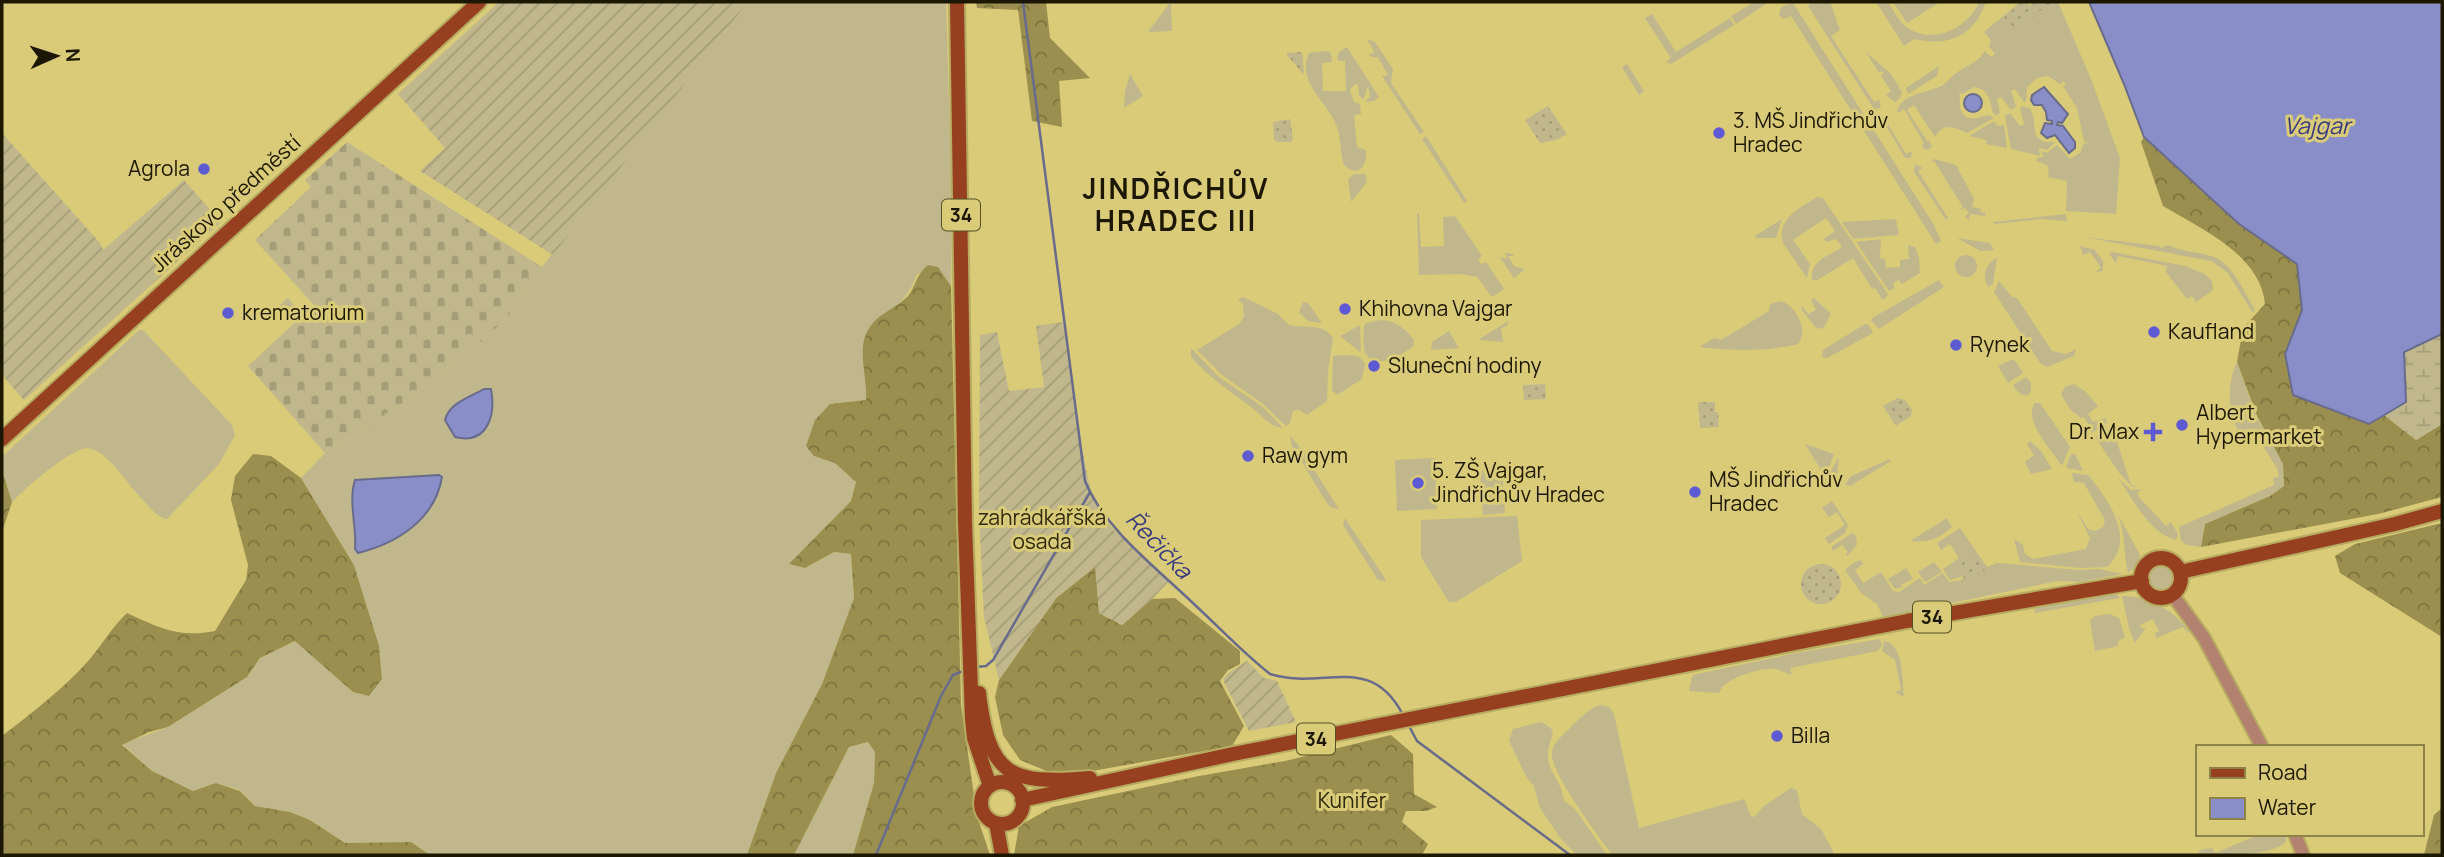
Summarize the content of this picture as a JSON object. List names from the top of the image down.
{
  "streets": {
    "main road": ["Jiráskovo předměstí", "34"]
  },
  "districts": ["JINDŘICHŮV HRADEC III"],
  "water": ["Vajgar", "Řečička"],
  "parks": ["zahrádkářšká osada", "Kunifer"],
  "places": {
    "other": [
      "3. MŠ Jindřichův Hradec",
      "Agrola",
      "Khihovna Vajgar",
      "krematorium",
      "Kaufland",
      "Rynek",
      "Sluneční hodiny",
      "Albert Hypermarket",
      "Raw gym",
      "5. ZŠ Vajgar, Jindřichův Hradec",
      "MŠ Jindřichův Hradec",
      "Billa"
    ],
    "health": ["Dr. Max"]
  },
  "legend": ["Road", "Water"],
  "north": "right"
}
